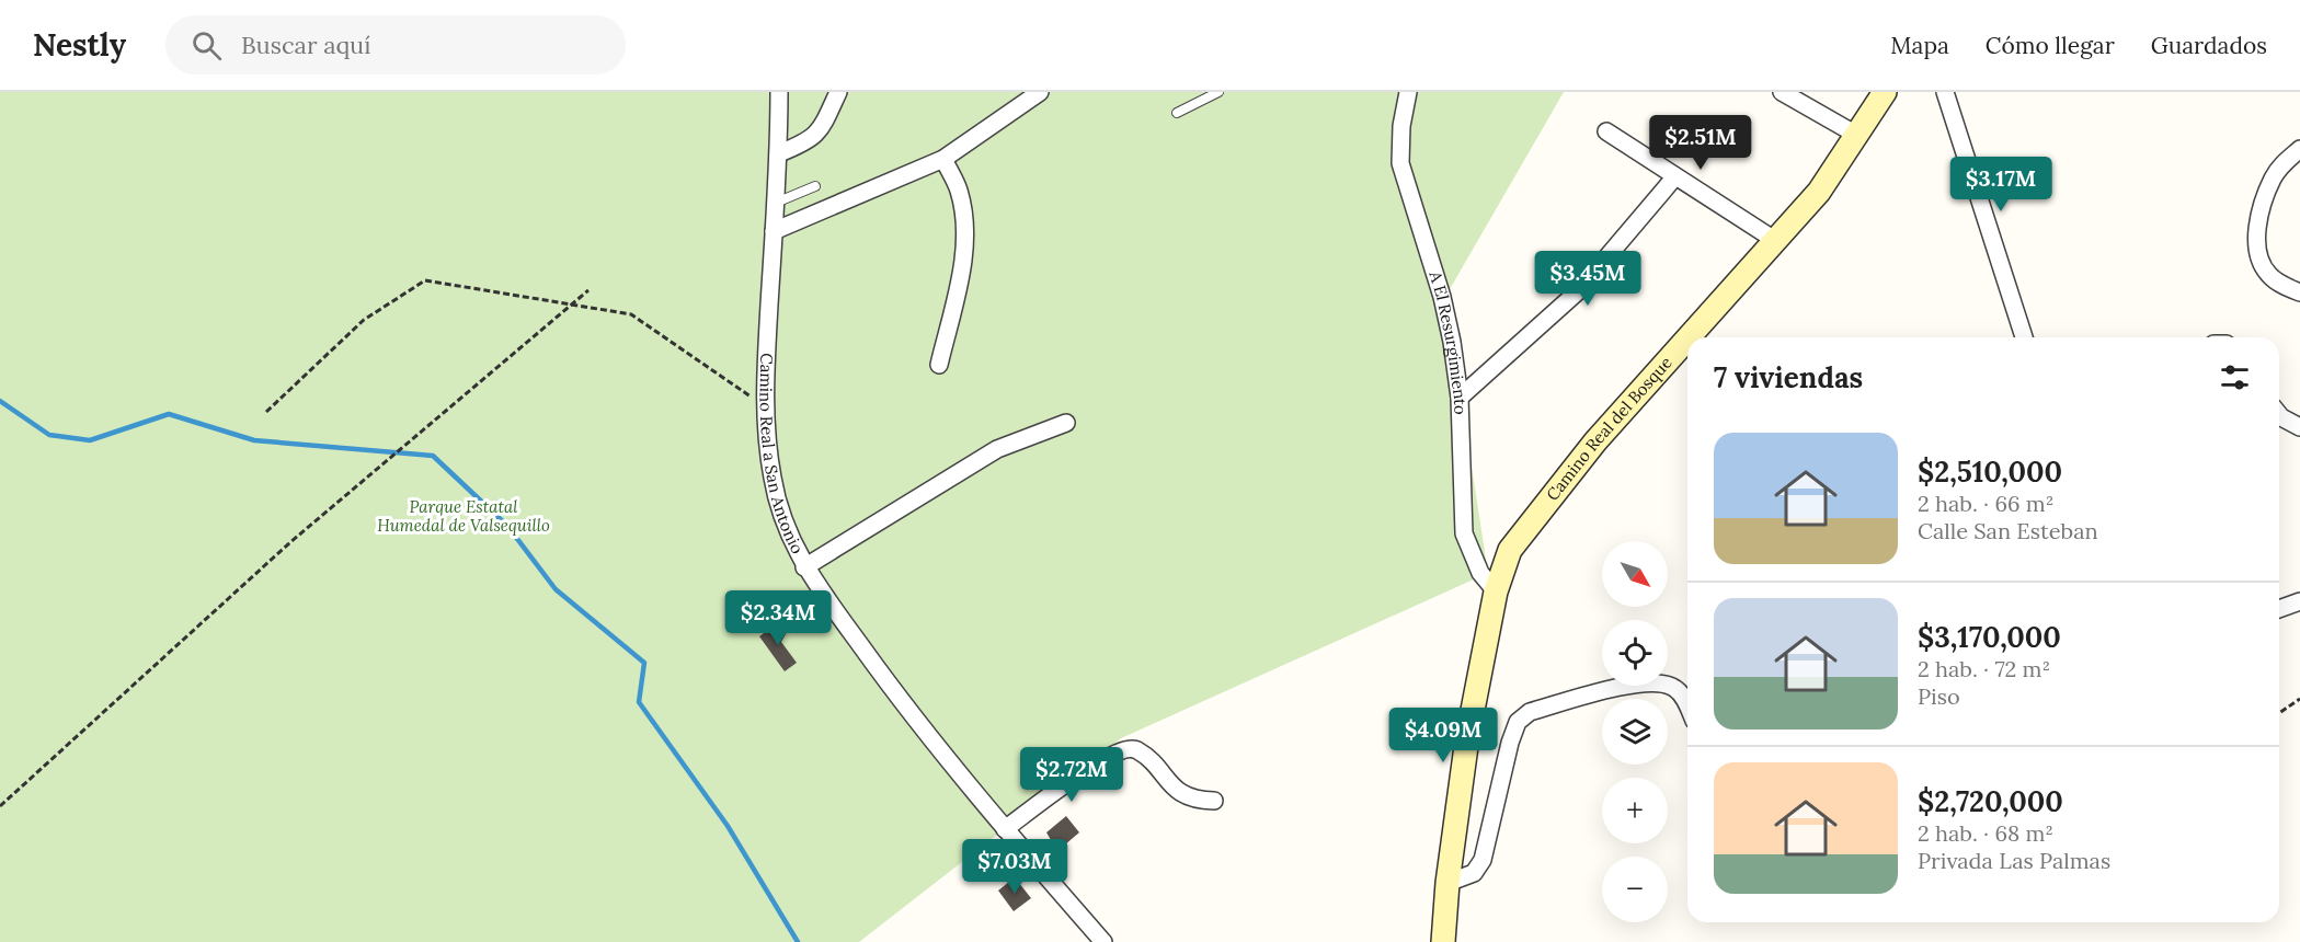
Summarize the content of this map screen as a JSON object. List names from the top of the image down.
{
  "streets": {
    "street": ["A El Resurgimiento", "Camino Real del Bosque", "Camino Real a San Antonio"]
  },
  "crossings": [
    ["A El Resurgimiento", "Camino Real del Bosque"]
  ],
  "parks": ["Parque Estatal Humedal de Valsequillo"],
  "north": "bottom right",
  "page": {
    "header": "Nestly",
    "search": "Buscar aquí",
    "nav": ["Mapa", "Cómo llegar", "Guardados"],
    "price": [
      "$2.51M",
      "$3.17M",
      "$3.45M",
      "$2.34M",
      "$4.09M",
      "$2.72M",
      "$7.03M"
    ],
    "heading": "7 viviendas",
    "list": [
      {
        "name": "$2,510,000",
        "note": "2 hab. · 66 m² · Calle San Esteban"
      },
      {
        "name": "$3,170,000",
        "note": "2 hab. · 72 m² · Piso"
      },
      {
        "name": "$2,720,000",
        "note": "2 hab. · 68 m² · Privada Las Palmas"
      }
    ],
    "map_buttons": ["+", "−"]
  }
}
